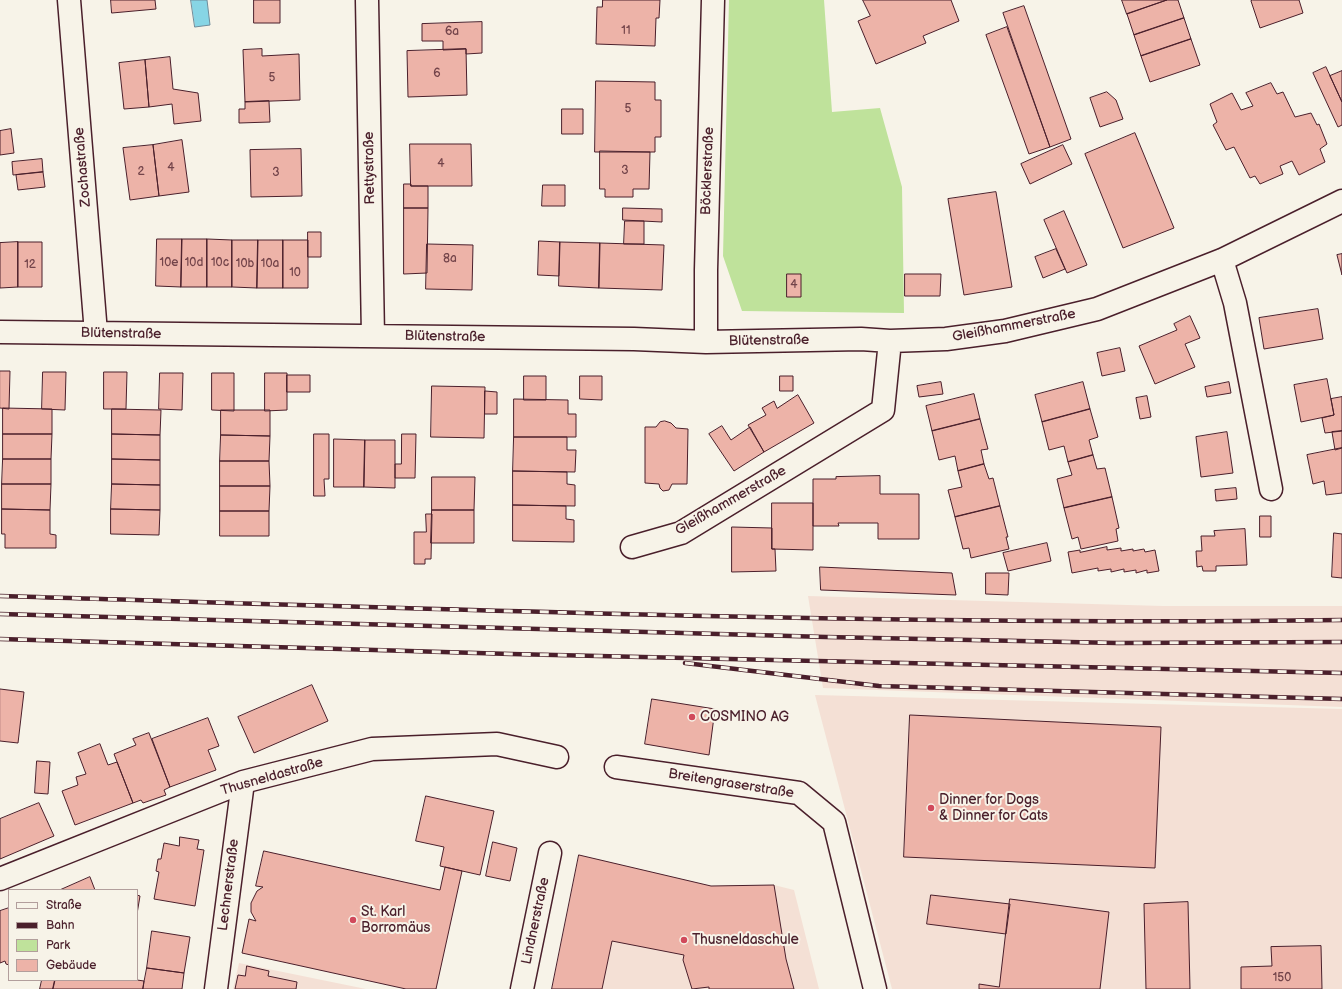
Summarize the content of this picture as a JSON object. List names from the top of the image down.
{
  "streets": {
    "street": [
      "Zochastraße",
      "Rettystraße",
      "Böcklerstraße",
      "Gleißhammerstraße",
      "Blütenstraße",
      "Thusneldastraße",
      "Breitengraserstraße",
      "Lechnerstraße",
      "Lindnerstraße"
    ]
  },
  "crossings": [
    ["Zochastraße", "Blütenstraße"],
    ["Rettystraße", "Blütenstraße"],
    ["Böcklerstraße", "Blütenstraße"],
    ["Gleißhammerstraße", "Blütenstraße"],
    ["Thusneldastraße", "Lechnerstraße"]
  ],
  "places": [
    "COSMINO AG",
    "Dinner for Dogs & Dinner for Cats",
    "St. Karl Borromäus",
    "Thusneldaschule"
  ],
  "house_numbers": [
    "11",
    "6a",
    "6",
    "5",
    "5",
    "4",
    "4",
    "3",
    "2",
    "3",
    "8a",
    "10e",
    "10d",
    "10c",
    "10b",
    "10a",
    "12",
    "10",
    "4",
    "150"
  ],
  "legend": [
    "Straße",
    "Bahn",
    "Park",
    "Gebäude"
  ]
}
